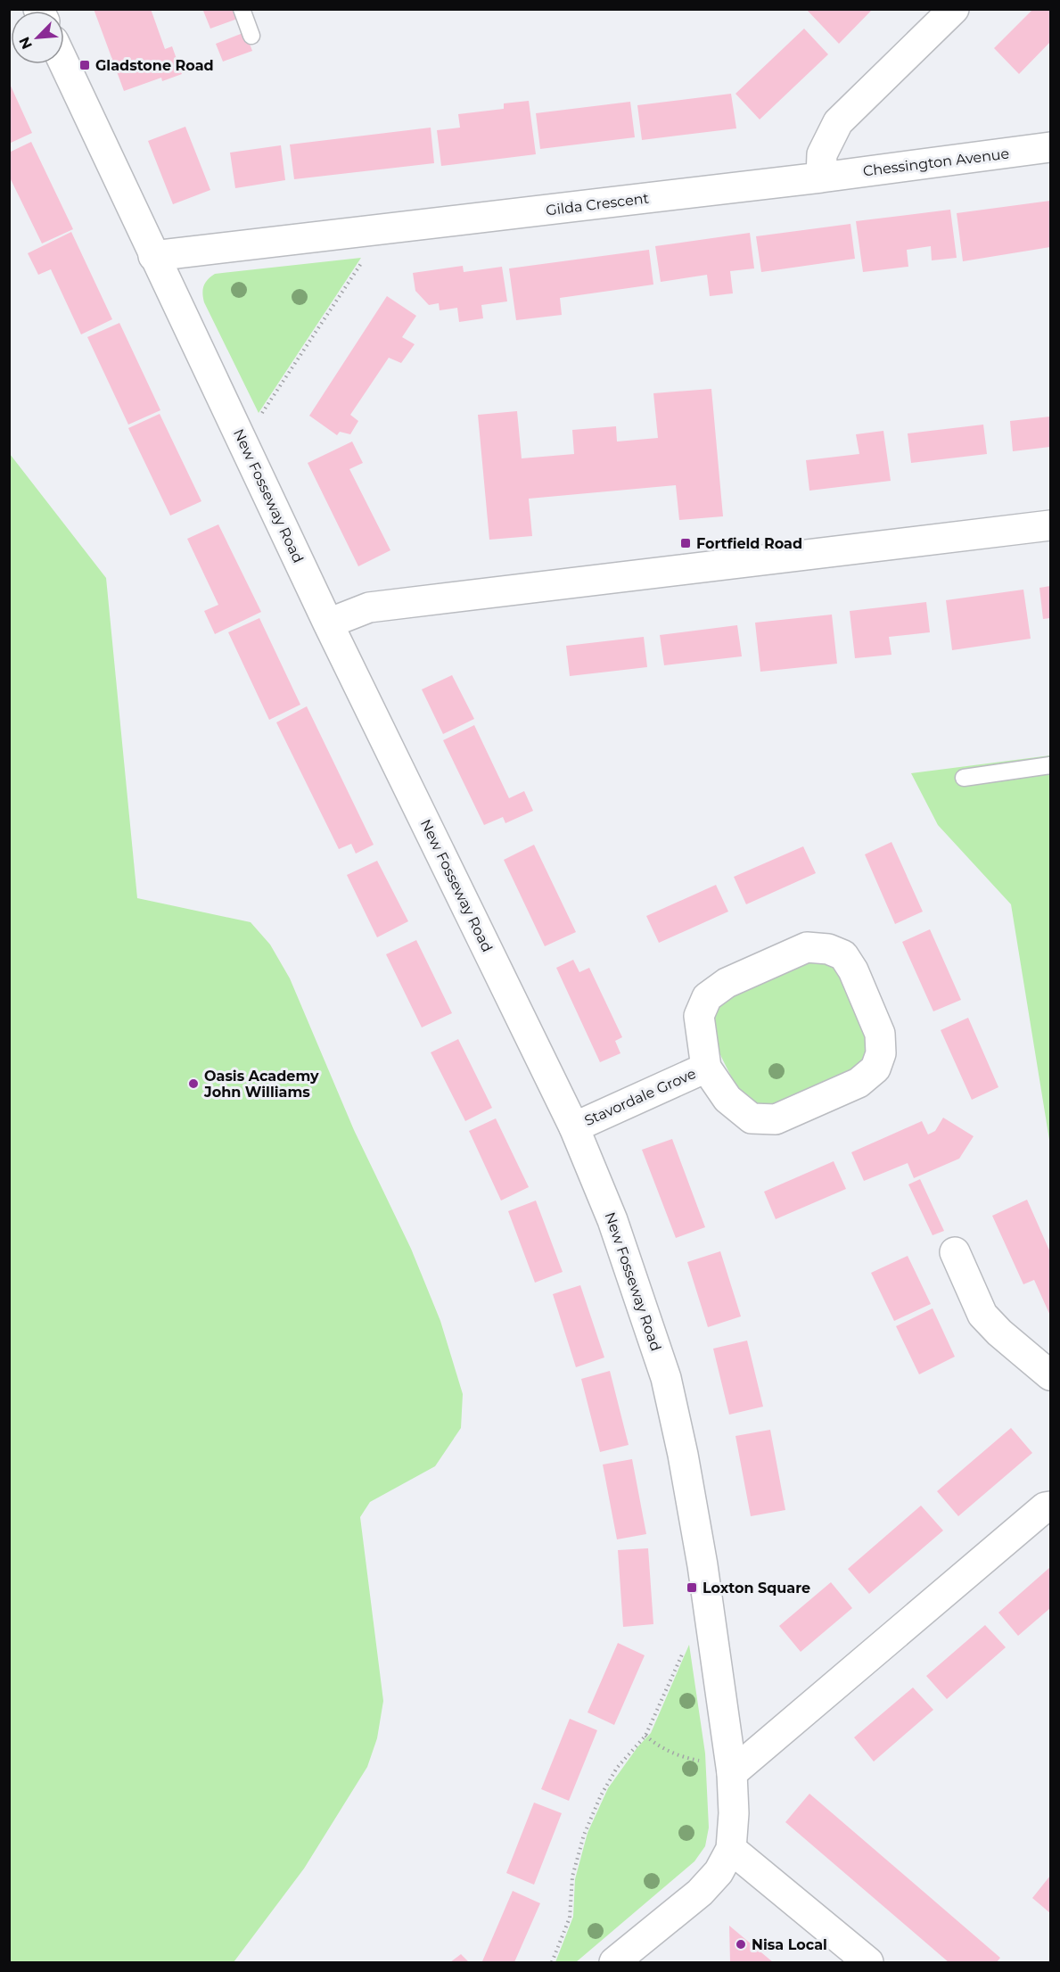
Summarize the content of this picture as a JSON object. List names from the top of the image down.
{
  "streets": {
    "street": [
      "Chessington Avenue",
      "Gilda Crescent",
      "New Fosseway Road",
      "Stavordale Grove"
    ]
  },
  "crossings": [
    ["Chessington Avenue", "Gilda Crescent"],
    ["Gilda Crescent", "New Fosseway Road"],
    ["New Fosseway Road", "Stavordale Grove"]
  ],
  "places": {
    "transit": ["Gladstone Road", "Fortfield Road", "Loxton Square"],
    "other": ["Oasis Academy John Williams", "Nisa Local"]
  },
  "north": "bottom left"
}
